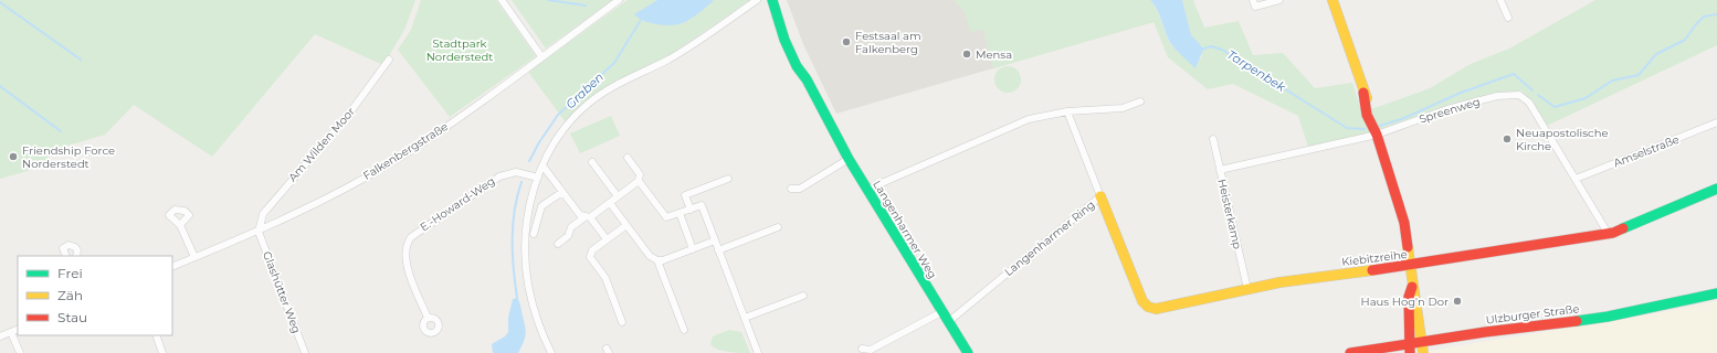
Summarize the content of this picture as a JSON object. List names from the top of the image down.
{
  "streets": {
    "main road": ["Langenharmer Weg", "Kiebitzreihe", "Ulzburger Straße"],
    "street": [
      "Spreenweg",
      "Am Wilden Moor",
      "Falkenbergstraße",
      "Amselstraße",
      "E.-Howard-Weg",
      "Heisterkamp",
      "Langenharmer Ring",
      "Glashütter Weg"
    ]
  },
  "crossings": [
    ["Spreenweg", "Amselstraße"],
    ["Spreenweg", "Heisterkamp"],
    ["Spreenweg", "Kiebitzreihe"],
    ["Am Wilden Moor", "Falkenbergstraße"],
    ["Am Wilden Moor", "Glashütter Weg"],
    ["Falkenbergstraße", "Glashütter Weg"],
    ["Heisterkamp", "Kiebitzreihe"],
    ["Langenharmer Weg", "Langenharmer Ring"],
    ["Langenharmer Ring", "Kiebitzreihe"]
  ],
  "water": ["Tarpenbek", "Graben"],
  "parks": ["Stadtpark Norderstedt"],
  "places": [
    "Festsaal am Falkenberg",
    "Mensa",
    "Neuapostolische Kirche",
    "Friendship Force Norderstedt",
    "Haus Hog'n Dor"
  ],
  "legend": ["Frei", "Zäh", "Stau"]
}
